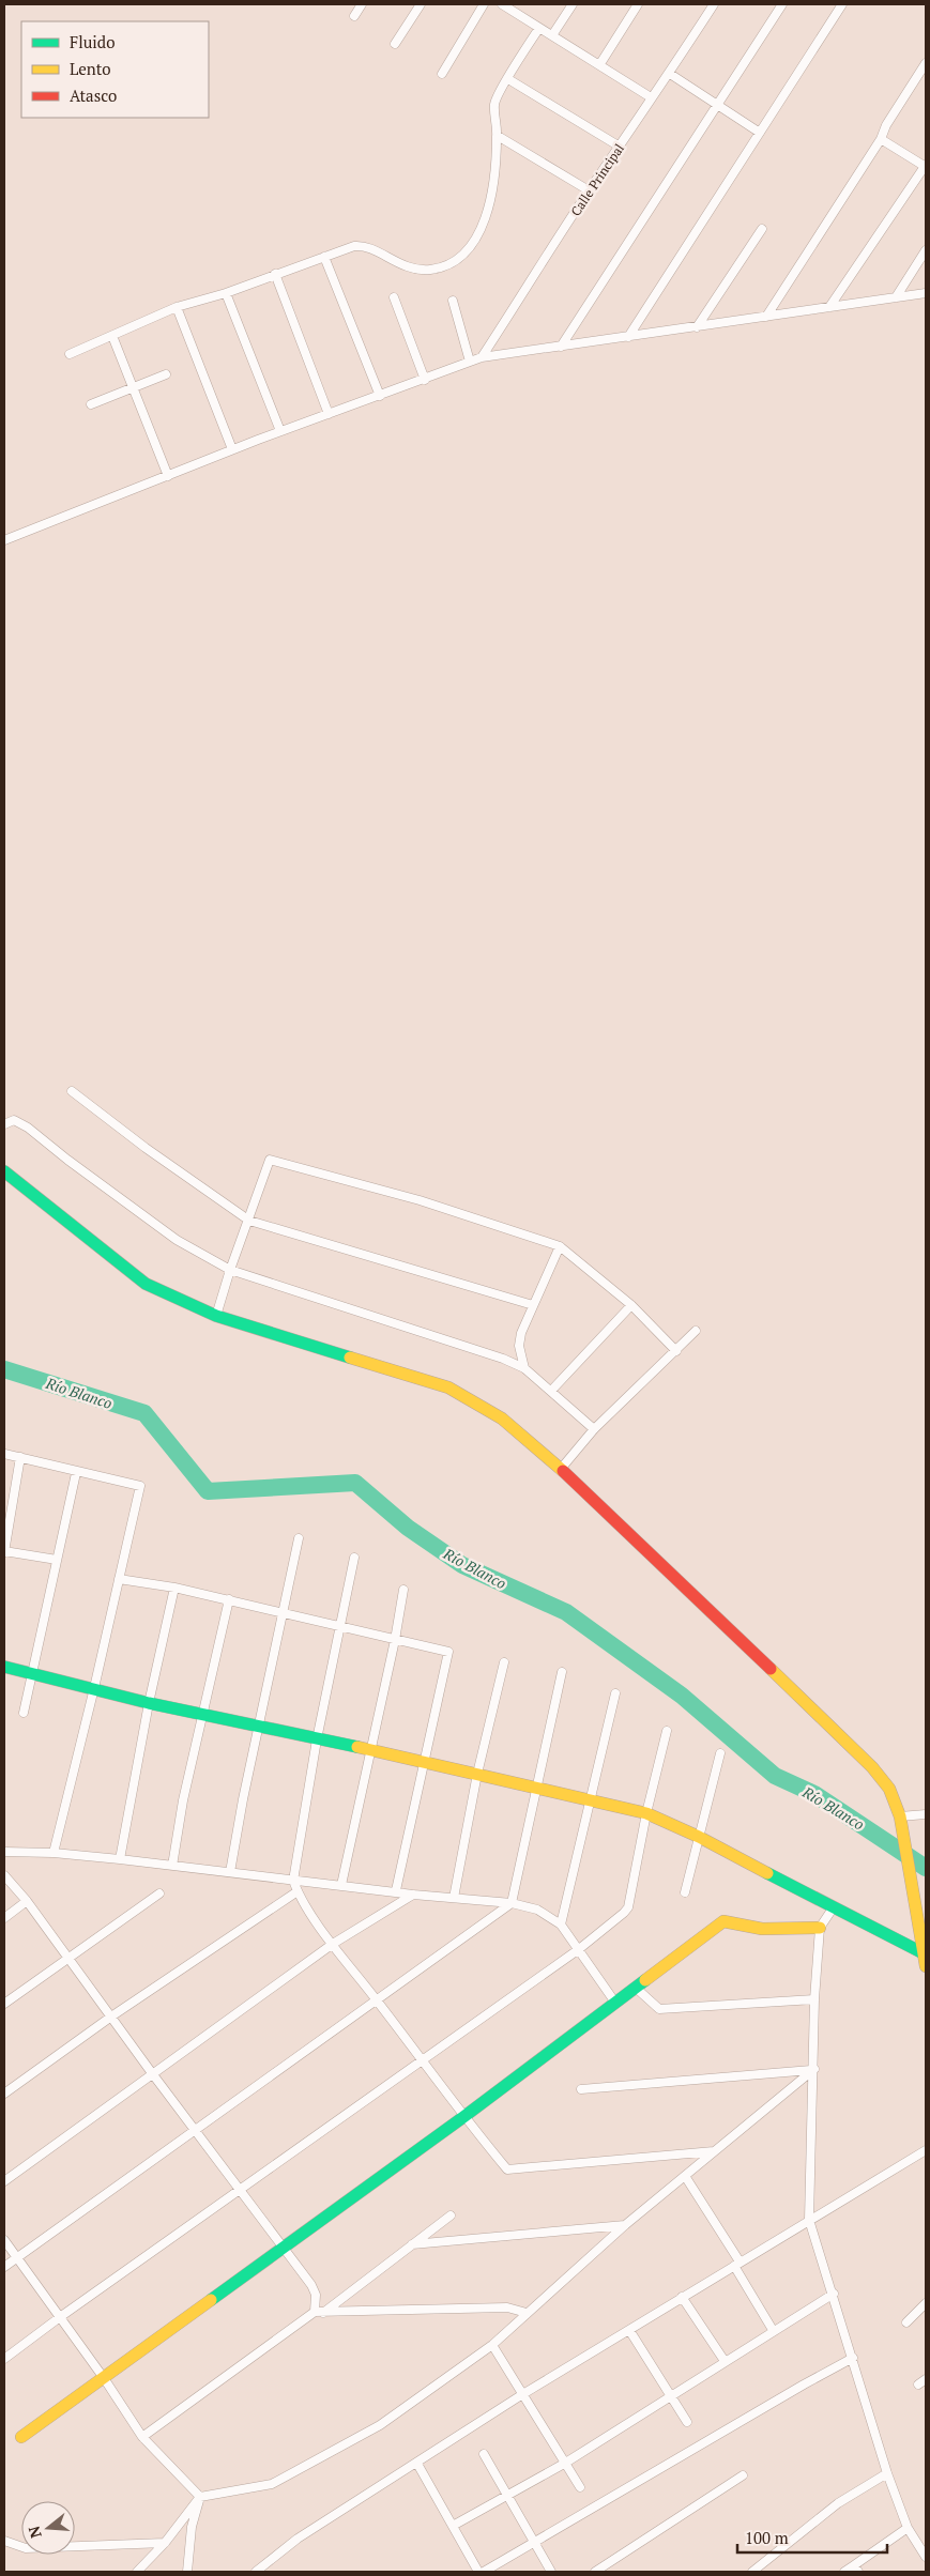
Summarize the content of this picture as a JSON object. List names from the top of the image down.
{
  "streets": {
    "street": ["Calle Principal"]
  },
  "water": ["Río Blanco"],
  "legend": ["Fluido", "Lento", "Atasco"],
  "scale_bar": "100 m",
  "north": "left"
}
